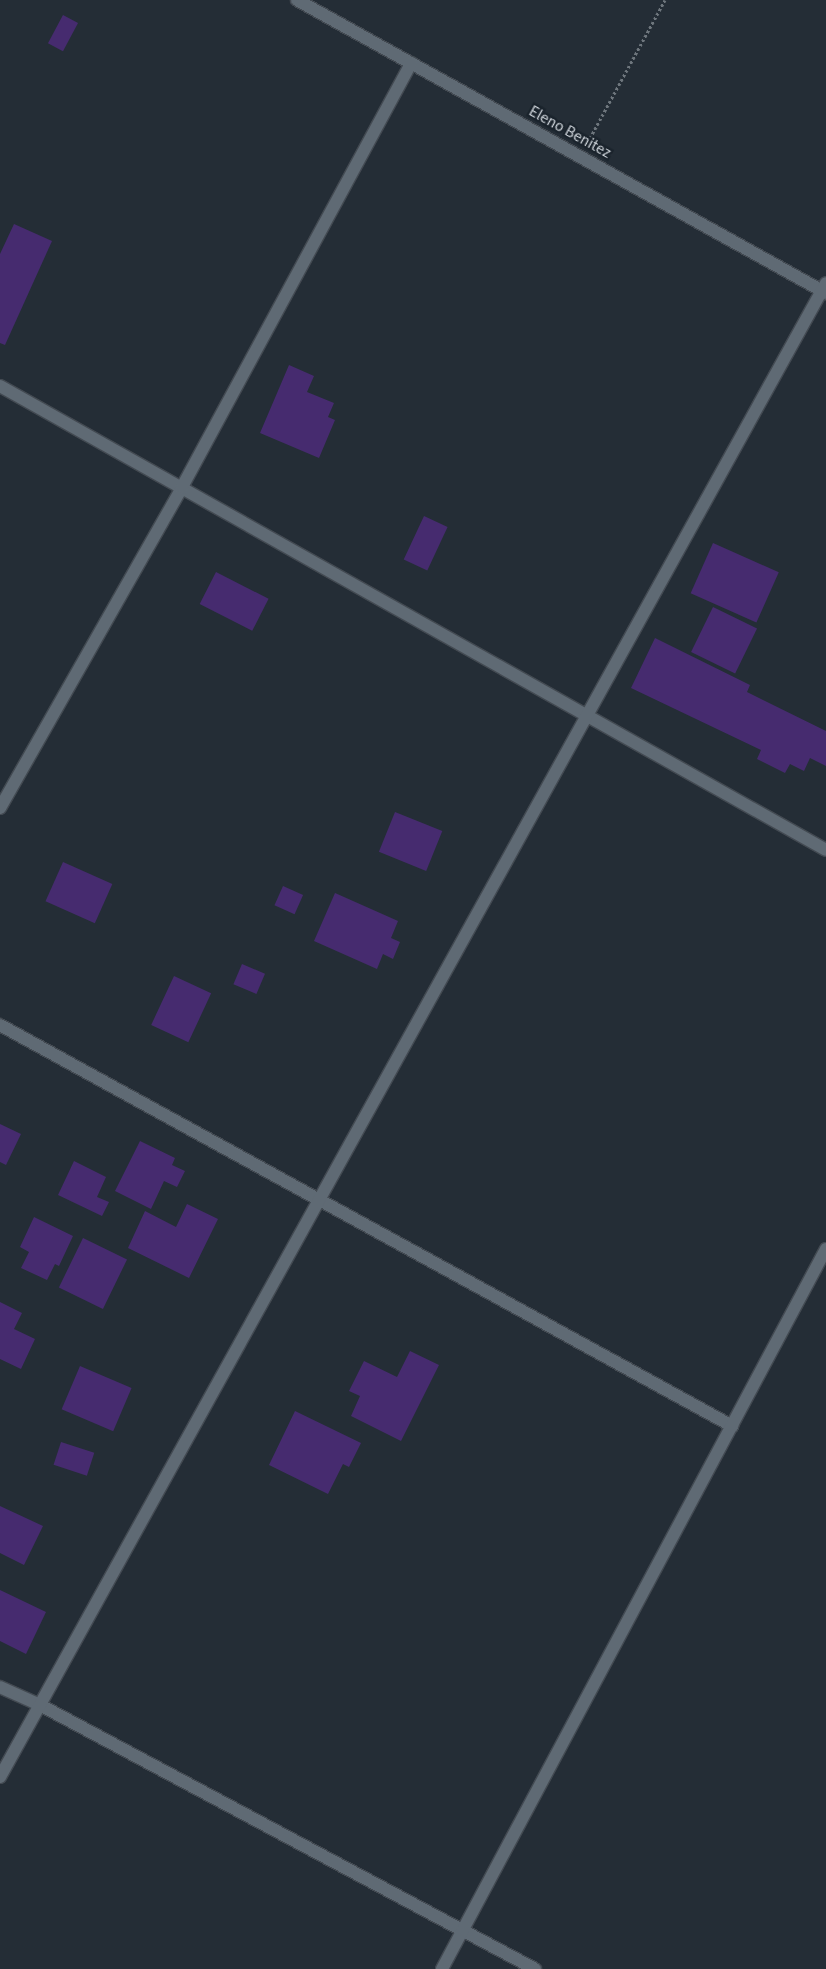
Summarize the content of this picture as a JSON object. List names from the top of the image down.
{
  "streets": {
    "street": ["Eleno Benitez"]
  }
}
